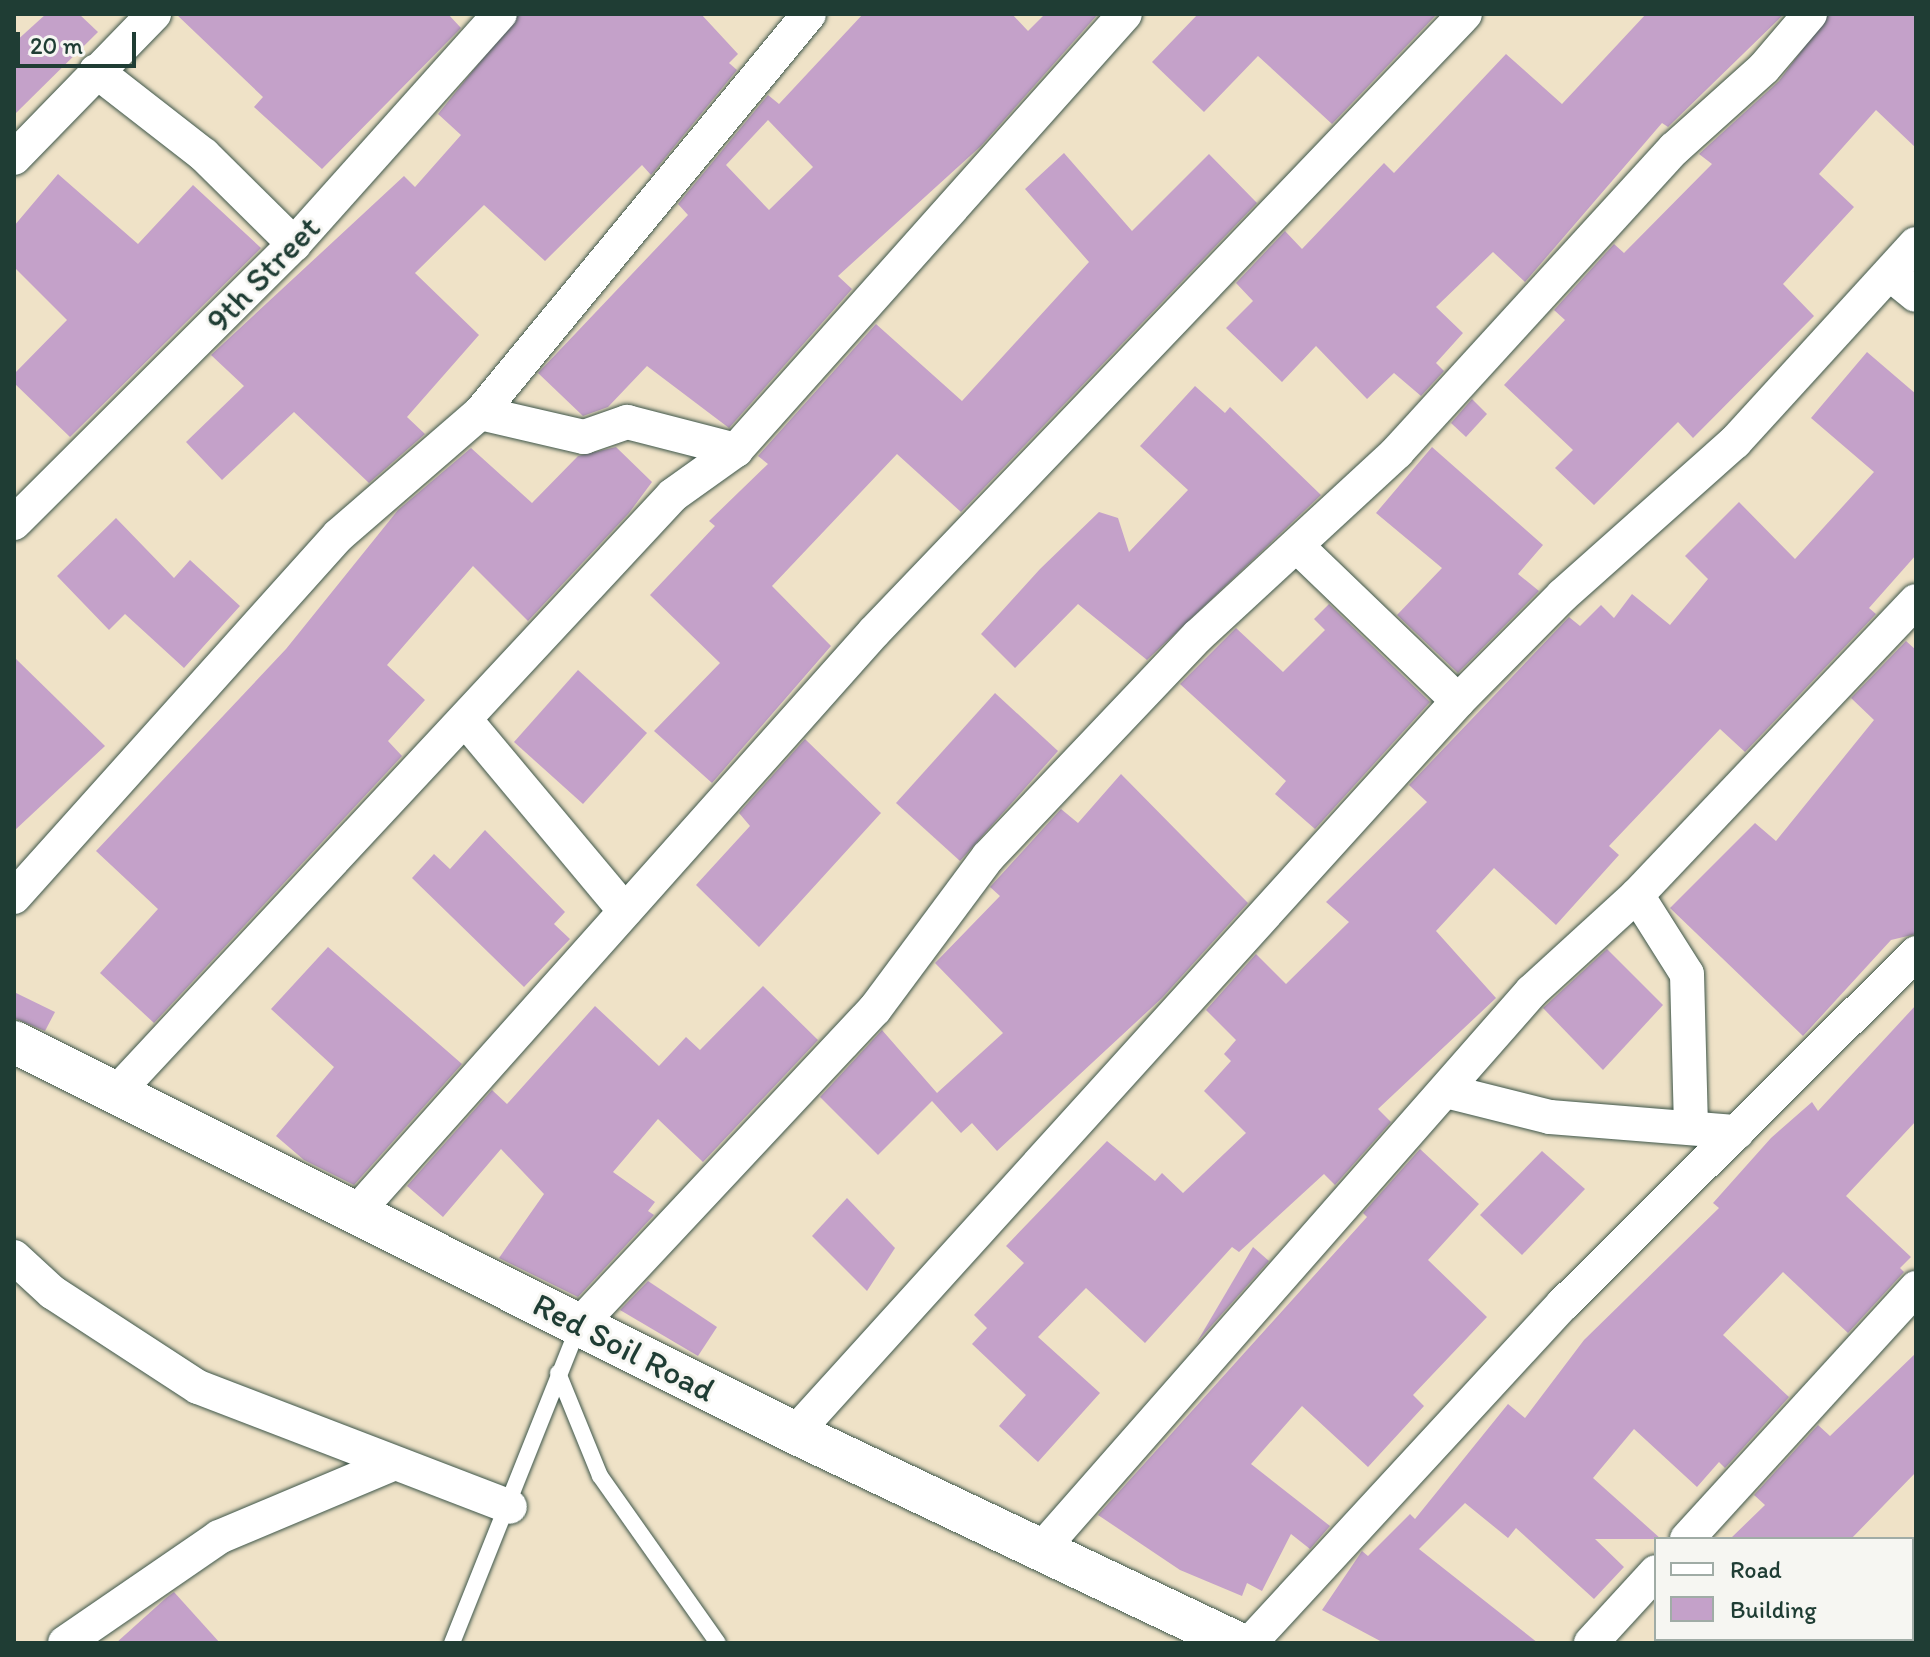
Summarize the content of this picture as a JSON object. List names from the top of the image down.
{
  "streets": {
    "street": ["9th Street", "Red Soil Road"]
  },
  "legend": ["Road", "Building"],
  "scale_bar": "20 m"
}
